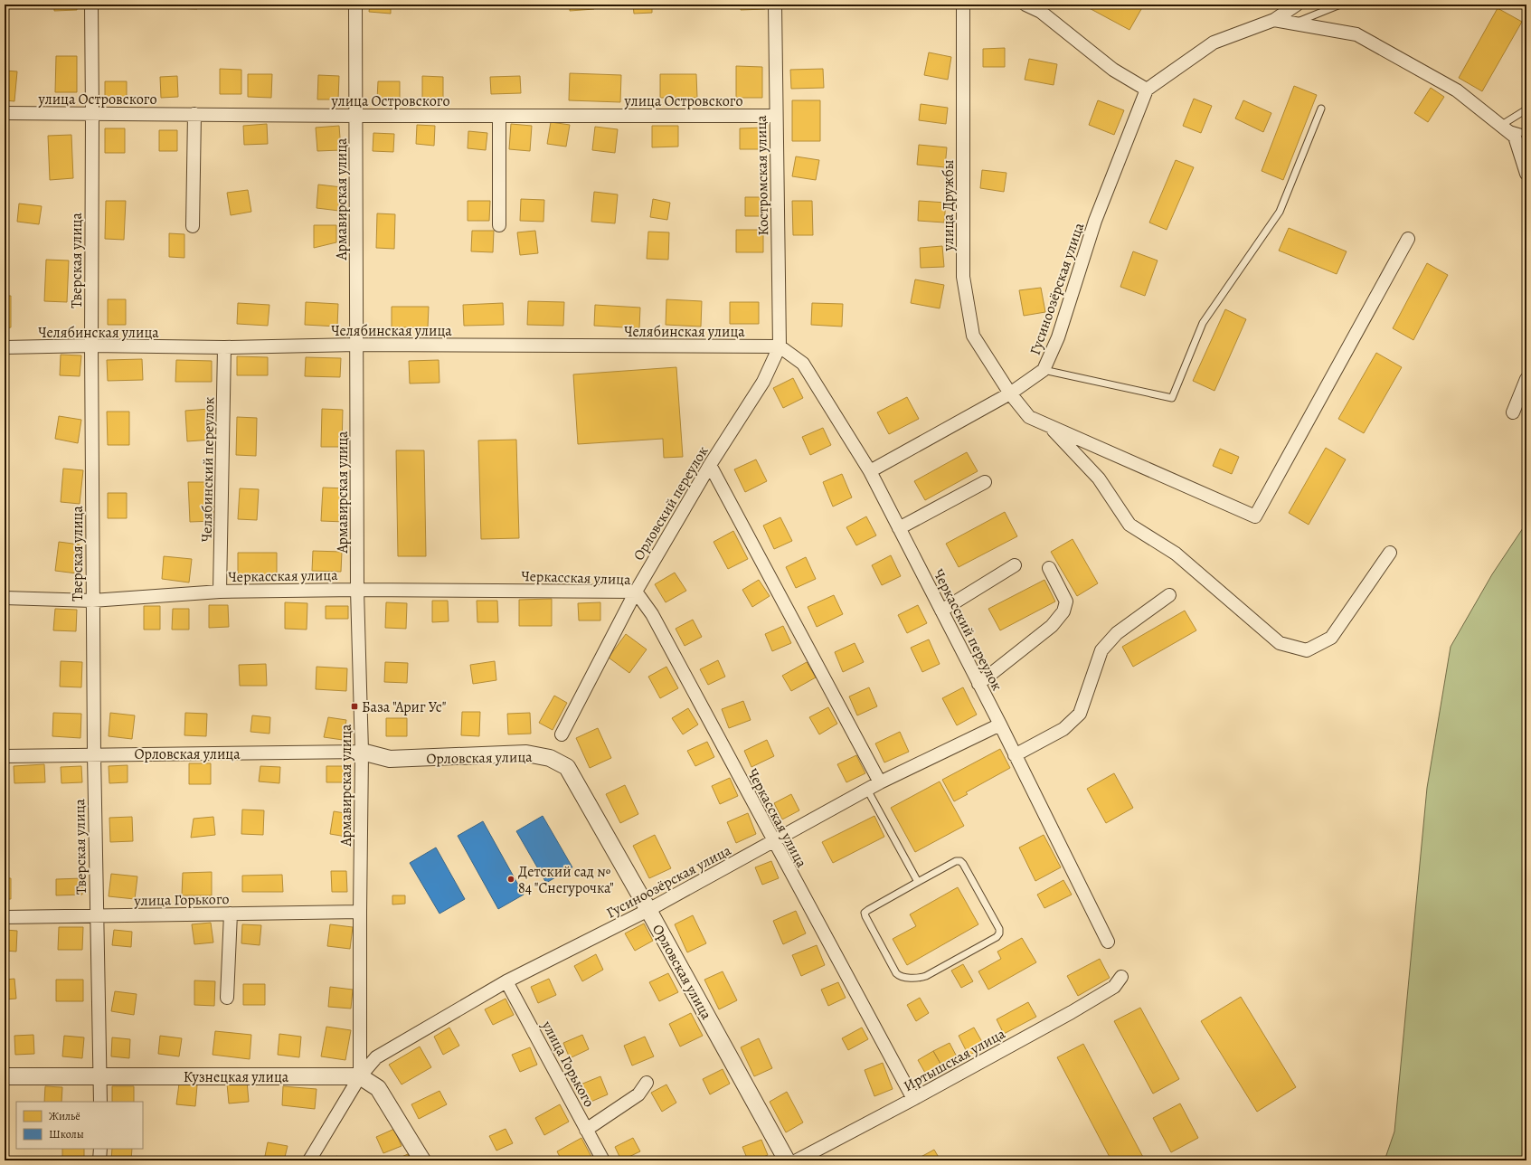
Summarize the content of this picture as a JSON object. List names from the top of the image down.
{
  "streets": {
    "street": [
      "улица Островского",
      "Костромская улица",
      "Армавирская улица",
      "улица Дружбы",
      "Тверская улица",
      "Гусиноозёрская улица",
      "Челябинская улица",
      "Челябинский переулок",
      "Орловский переулок",
      "Черкасская улица",
      "Черкасский переулок",
      "Орловская улица",
      "улица Горького",
      "Иртышская улица",
      "Кузнецкая улица"
    ]
  },
  "crossings": [
    ["улица Островского", "Костромская улица"],
    ["улица Островского", "Армавирская улица"],
    ["улица Островского", "Тверская улица"],
    ["Костромская улица", "Челябинская улица"],
    ["Костромская улица", "Орловский переулок"],
    ["Костромская улица", "Черкасский переулок"],
    ["Армавирская улица", "Гусиноозёрская улица"],
    ["Армавирская улица", "Челябинская улица"],
    ["Армавирская улица", "Черкасская улица"],
    ["Армавирская улица", "Орловская улица"],
    ["Армавирская улица", "улица Горького"],
    ["Армавирская улица", "Кузнецкая улица"],
    ["улица Дружбы", "Гусиноозёрская улица"],
    ["Тверская улица", "Челябинская улица"],
    ["Тверская улица", "Черкасская улица"],
    ["Тверская улица", "Орловская улица"],
    ["Тверская улица", "улица Горького"],
    ["Тверская улица", "Кузнецкая улица"],
    ["Гусиноозёрская улица", "Черкасская улица"],
    ["Гусиноозёрская улица", "Черкасский переулок"],
    ["Гусиноозёрская улица", "Орловская улица"],
    ["Гусиноозёрская улица", "улица Горького"],
    ["Гусиноозёрская улица", "Кузнецкая улица"],
    ["Челябинская улица", "Челябинский переулок"],
    ["Челябинская улица", "Орловский переулок"],
    ["Челябинская улица", "Черкасский переулок"],
    ["Челябинский переулок", "Черкасская улица"],
    ["Орловский переулок", "Черкасская улица"],
    ["Орловский переулок", "Черкасский переулок"],
    ["Черкасская улица", "Иртышская улица"]
  ],
  "places": {
    "transit": ["База \"Ариг Ус\""],
    "other": ["Детский сад № 84 \"Снегурочка\""]
  },
  "legend": ["Жильё", "Школы"]
}
